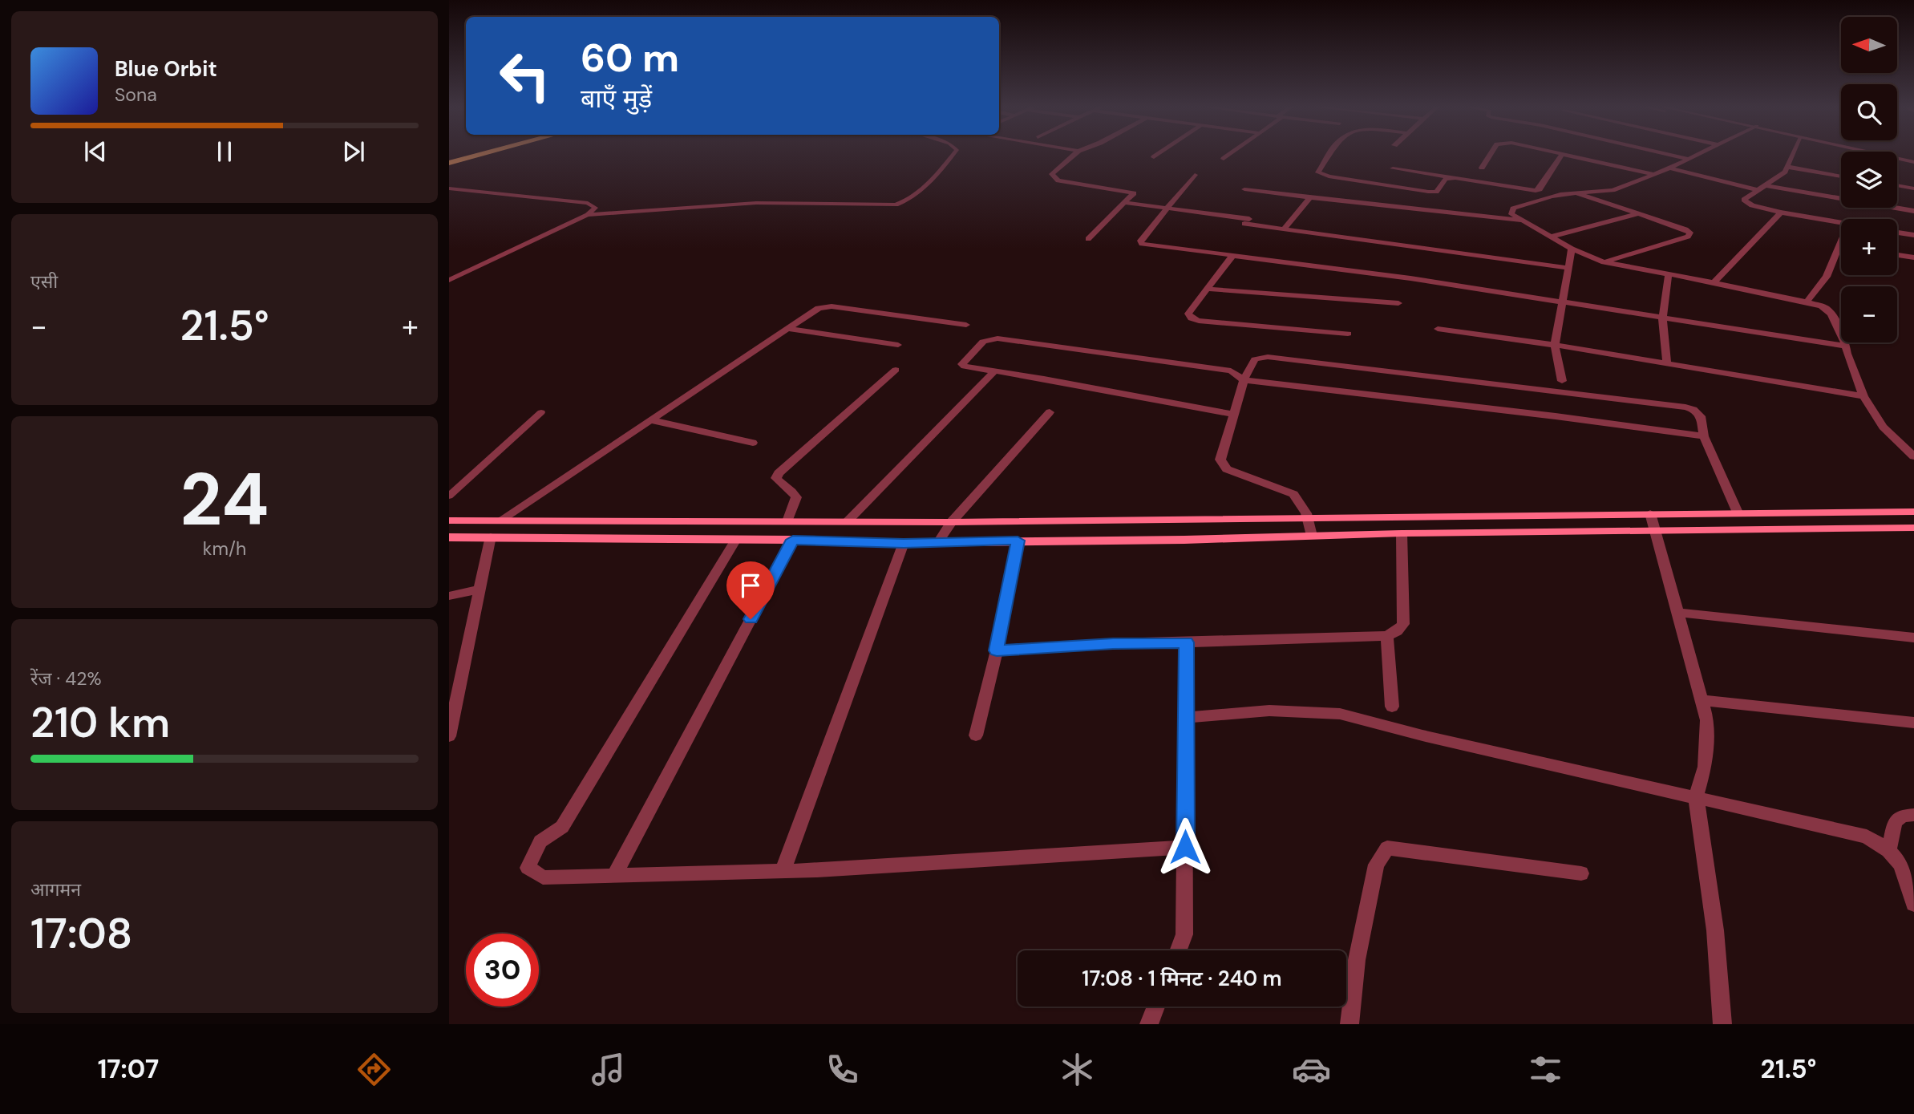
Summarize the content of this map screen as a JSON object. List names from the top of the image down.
{
  "north": "left",
  "page": {
    "map_buttons": ["+", "−"],
    "turn": ["60 m", "बाएँ मुड़ें"],
    "song": ["Blue Orbit", "Sona"],
    "tile": [
      "एसी",
      ["24", "km/h"],
      ["रेंज · 42%", "210 km"],
      ["आगमन", "17:08"]
    ],
    "heat": ["−", "21.5°", "+"],
    "limit": "30",
    "trip": "17:08 · 1 मिनट · 240 m",
    "tabs": ["17:07", "21.5°"]
  }
}
